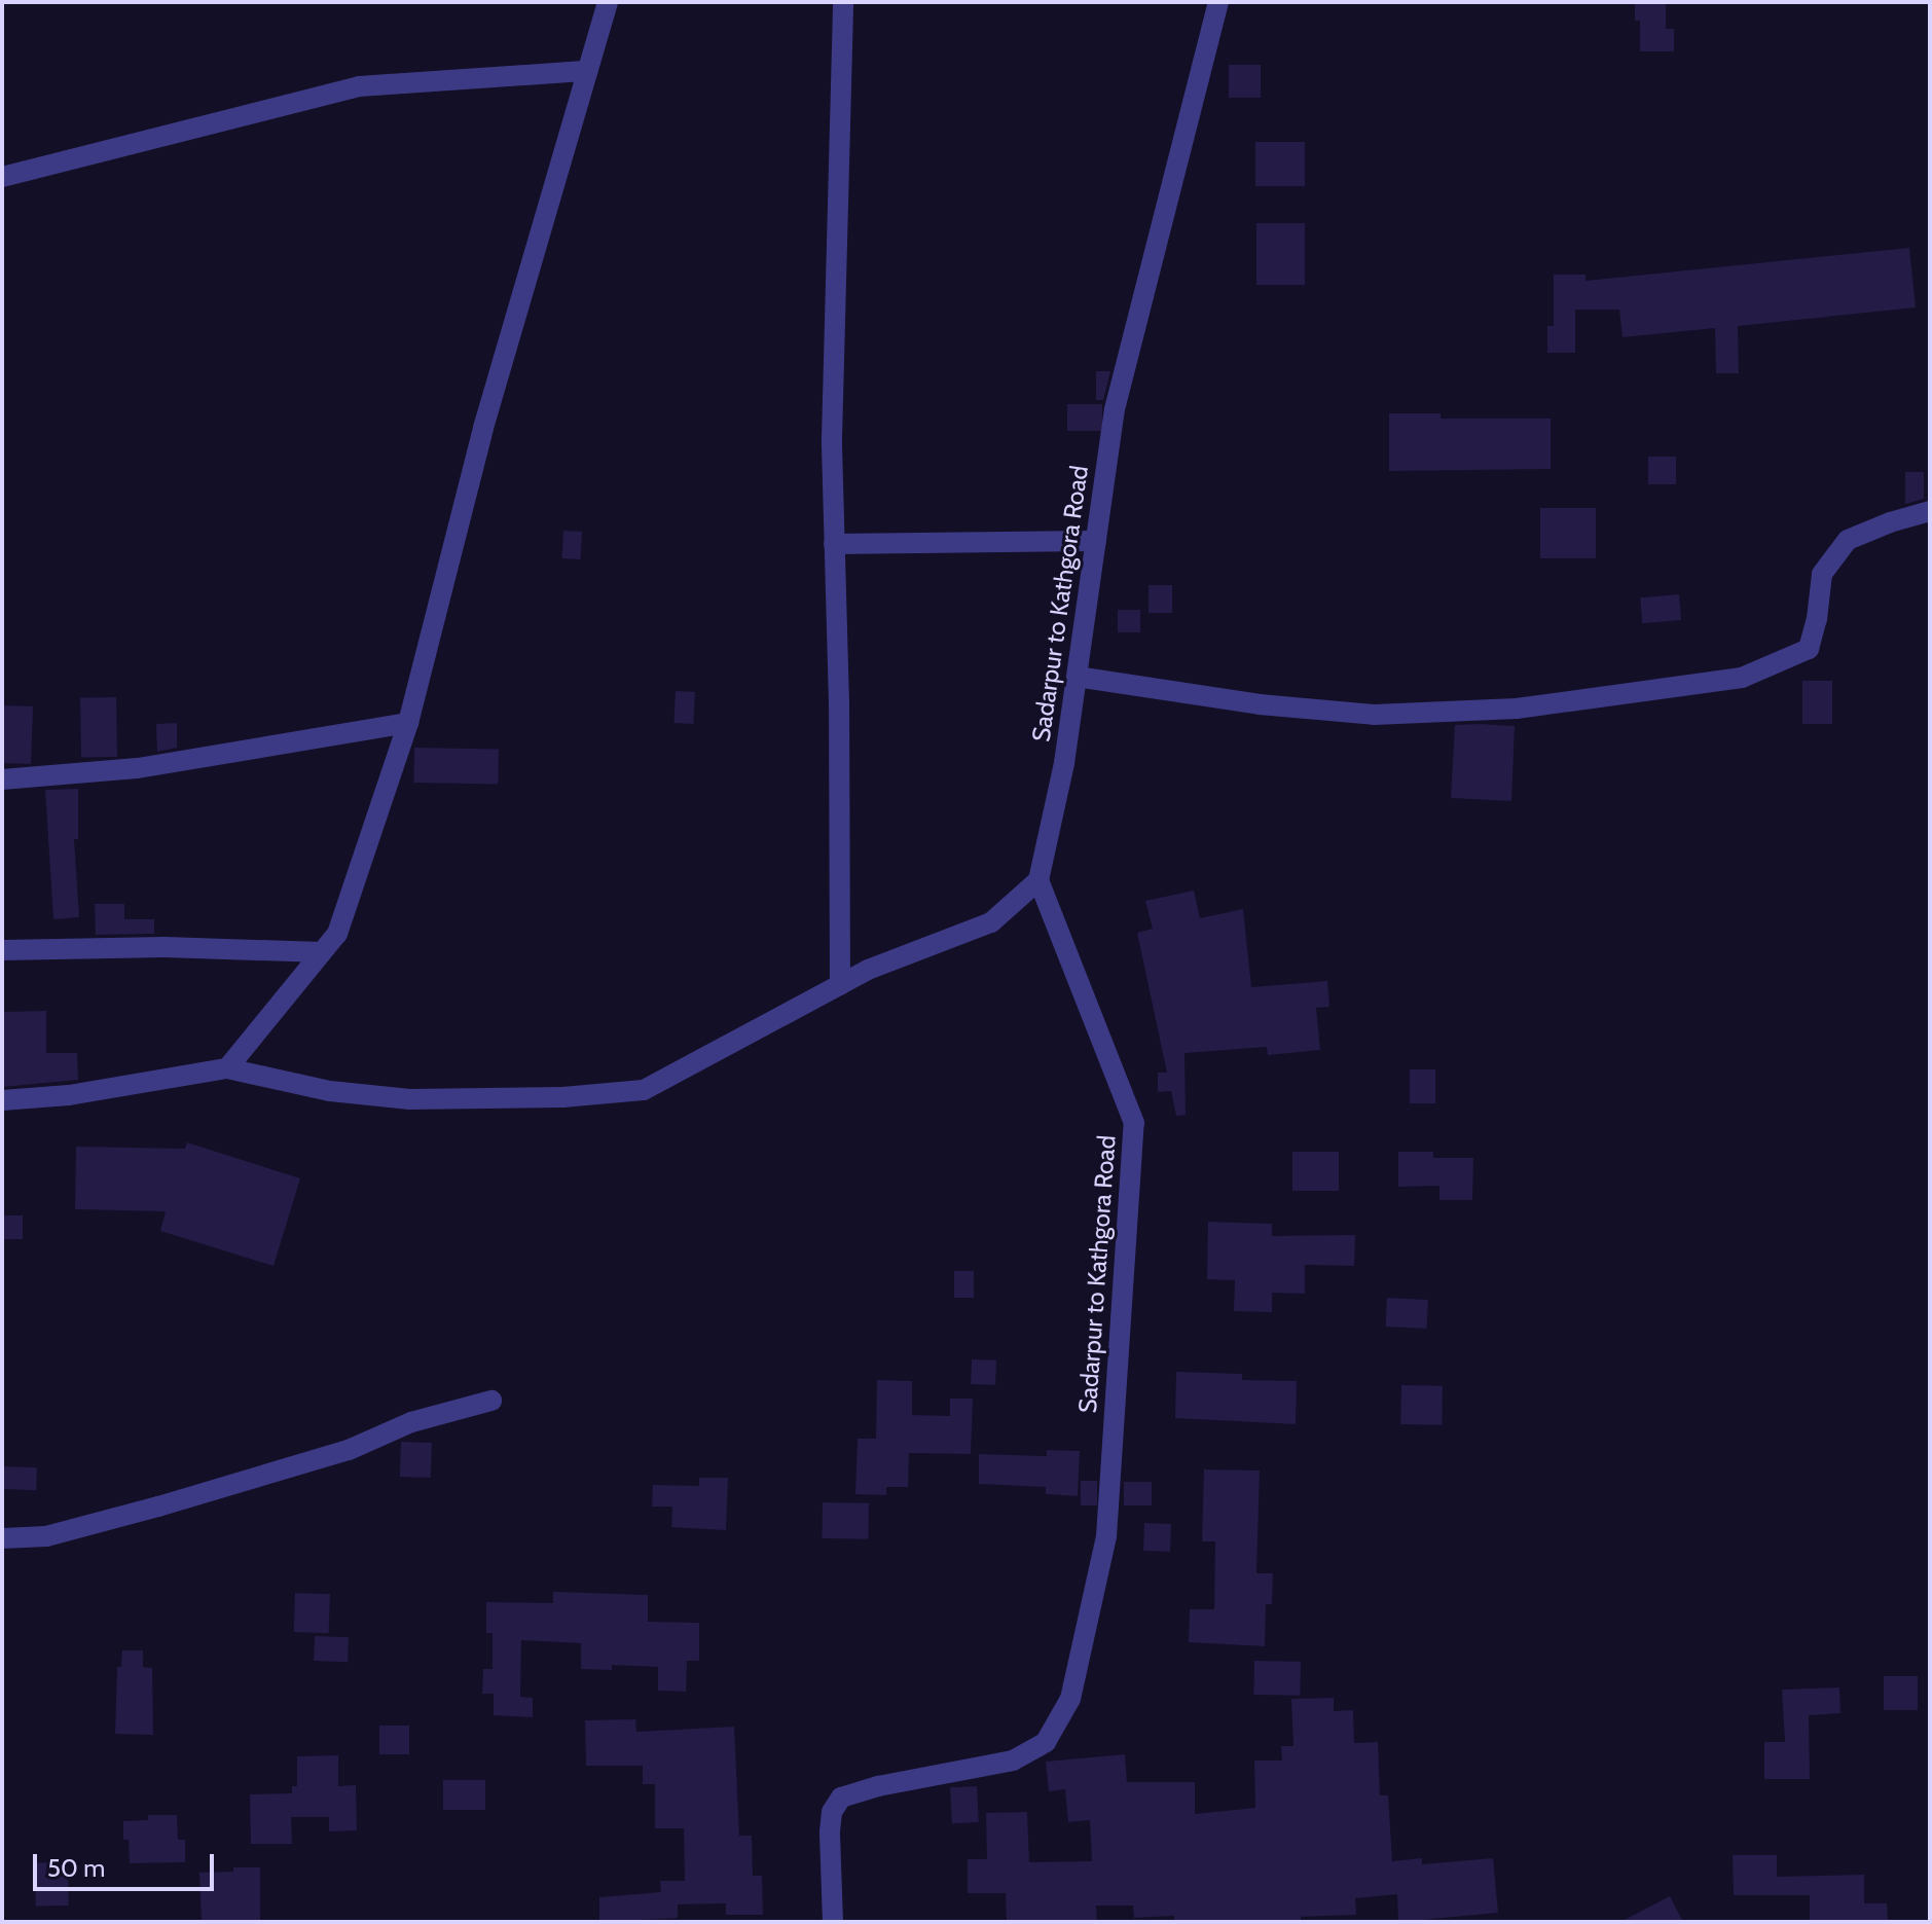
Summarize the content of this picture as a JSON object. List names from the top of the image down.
{
  "streets": {
    "street": ["Sadarpur to Kathgora Road"]
  },
  "scale_bar": "50 m"
}
